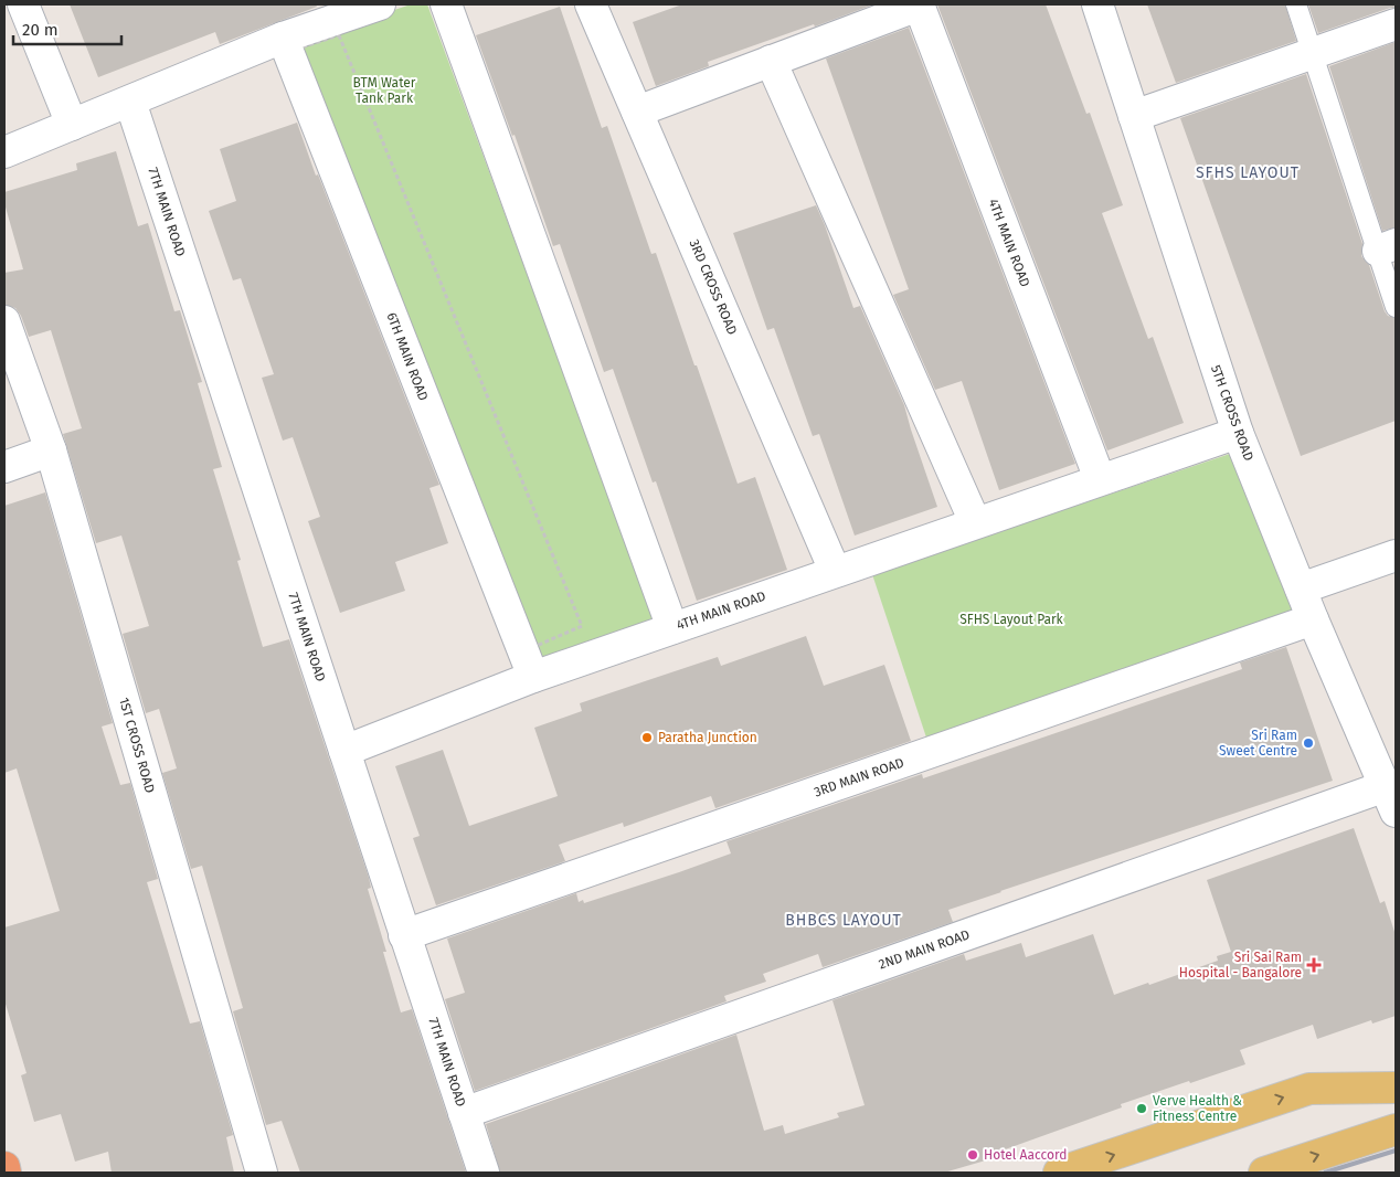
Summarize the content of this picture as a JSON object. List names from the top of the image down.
{
  "streets": {
    "street": [
      "7TH MAIN ROAD",
      "4TH MAIN ROAD",
      "3RD CROSS ROAD",
      "6TH MAIN ROAD",
      "5TH CROSS ROAD",
      "1ST CROSS ROAD",
      "3RD MAIN ROAD",
      "2ND MAIN ROAD"
    ]
  },
  "crossings": [
    ["7TH MAIN ROAD", "4TH MAIN ROAD"],
    ["7TH MAIN ROAD", "3RD MAIN ROAD"],
    ["7TH MAIN ROAD", "2ND MAIN ROAD"],
    ["4TH MAIN ROAD", "3RD CROSS ROAD"],
    ["4TH MAIN ROAD", "6TH MAIN ROAD"],
    ["4TH MAIN ROAD", "5TH CROSS ROAD"],
    ["5TH CROSS ROAD", "3RD MAIN ROAD"],
    ["5TH CROSS ROAD", "2ND MAIN ROAD"]
  ],
  "districts": ["SFHS LAYOUT", "BHBCS LAYOUT"],
  "parks": ["BTM Water Tank Park", "SFHS Layout Park"],
  "places": {
    "other": [
      "Paratha Junction",
      "Sri Ram Sweet Centre",
      "Verve Health & Fitness Centre",
      "Hotel Aaccord"
    ],
    "health": ["Sri Sai Ram Hospital - Bangalore"]
  },
  "scale_bar": "20 m"
}
